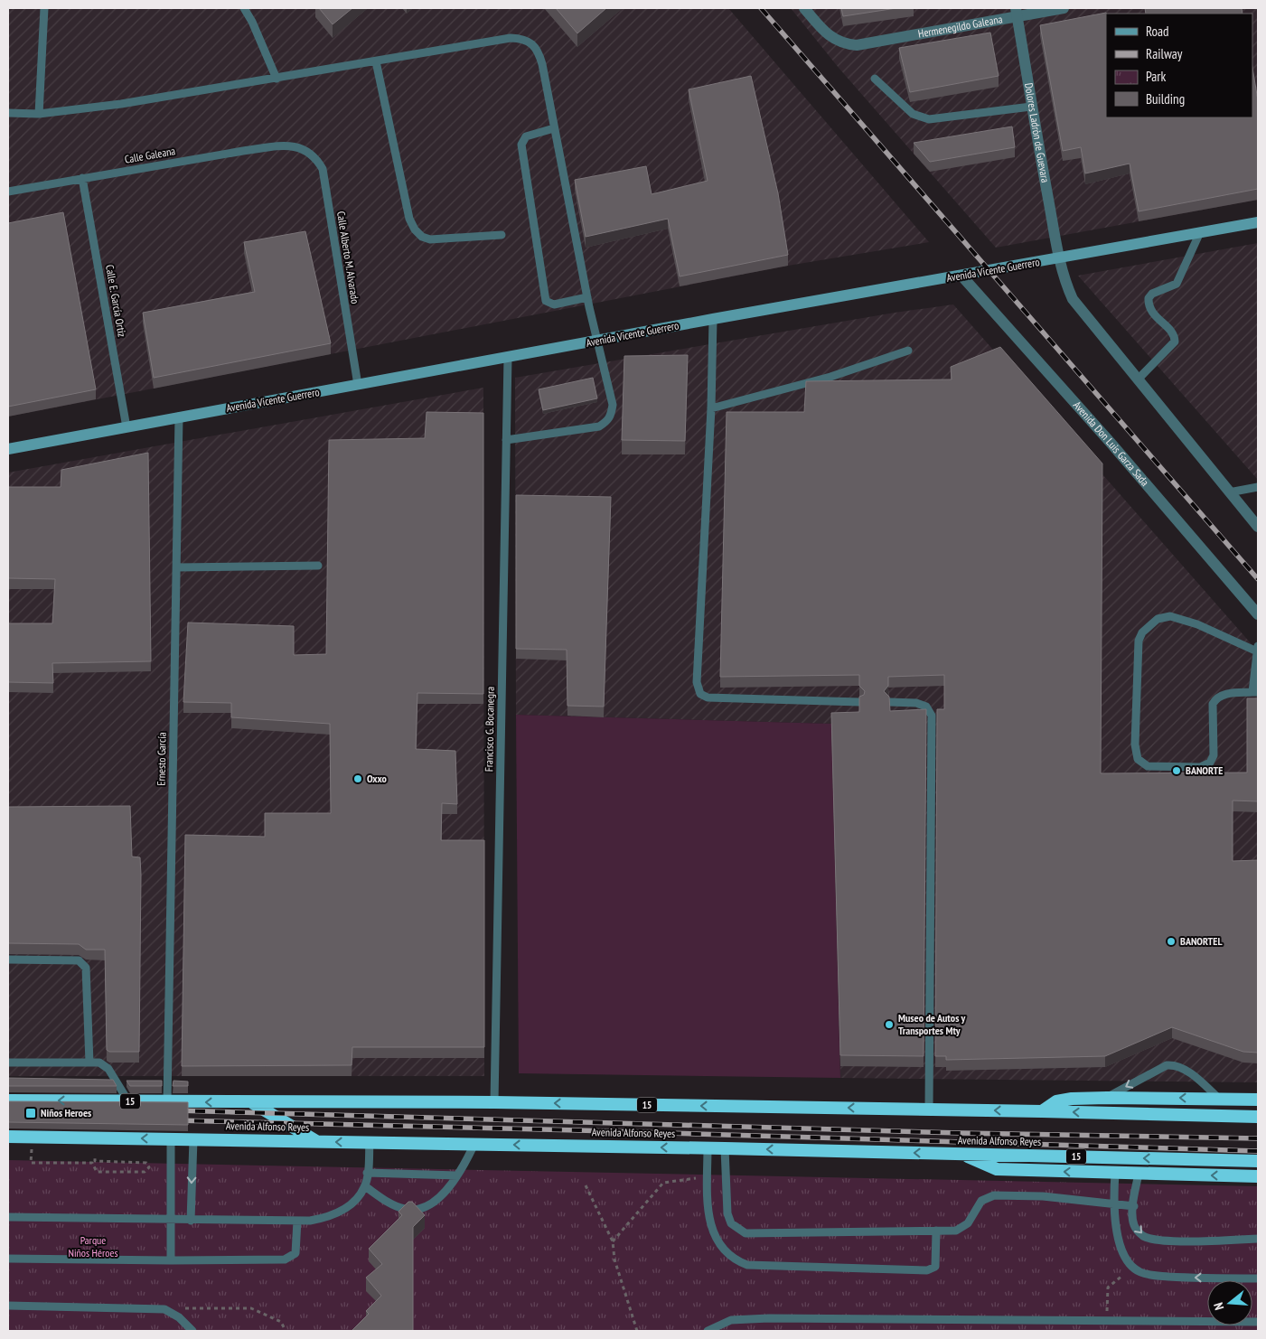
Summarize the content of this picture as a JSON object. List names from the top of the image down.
{
  "streets": {
    "highway": ["15", "Avenida Alfonso Reyes"],
    "main road": ["Avenida Vicente Guerrero"],
    "street": ["Hermenegildo Galeana", "Dolores Ladròn de Guevara", "Avenida Don Luis Garza Sada"],
    "lane": [
      "Calle Galeana",
      "Calle Alberto M. Alvarado",
      "Calle E. García Ortiz",
      "Francisco G. Bocanegra",
      "Ernesto García"
    ]
  },
  "crossings": [
    ["Hermenegildo Galeana", "Dolores Ladròn de Guevara"],
    ["Dolores Ladròn de Guevara", "Avenida Vicente Guerrero"],
    ["Calle Galeana", "Calle Alberto M. Alvarado"],
    ["Calle Galeana", "Calle E. García Ortiz"],
    ["Calle Alberto M. Alvarado", "Avenida Vicente Guerrero"],
    ["Avenida Vicente Guerrero", "Calle E. García Ortiz"],
    ["Avenida Vicente Guerrero", "Avenida Don Luis Garza Sada"],
    ["Avenida Vicente Guerrero", "Francisco G. Bocanegra"],
    ["Avenida Vicente Guerrero", "Ernesto García"],
    ["Francisco G. Bocanegra", "15"],
    ["Ernesto García", "15"]
  ],
  "parks": ["Parque Niños Héroes"],
  "places": {
    "other": [
      "BANORTE",
      "Oxxo",
      "BANORTEL",
      "Museo de Autos y Transportes Mty"
    ],
    "transit": ["Niños Heroes"]
  },
  "legend": [
    "Road",
    "Railway",
    "Park",
    "Building"
  ],
  "north": "left"
}
